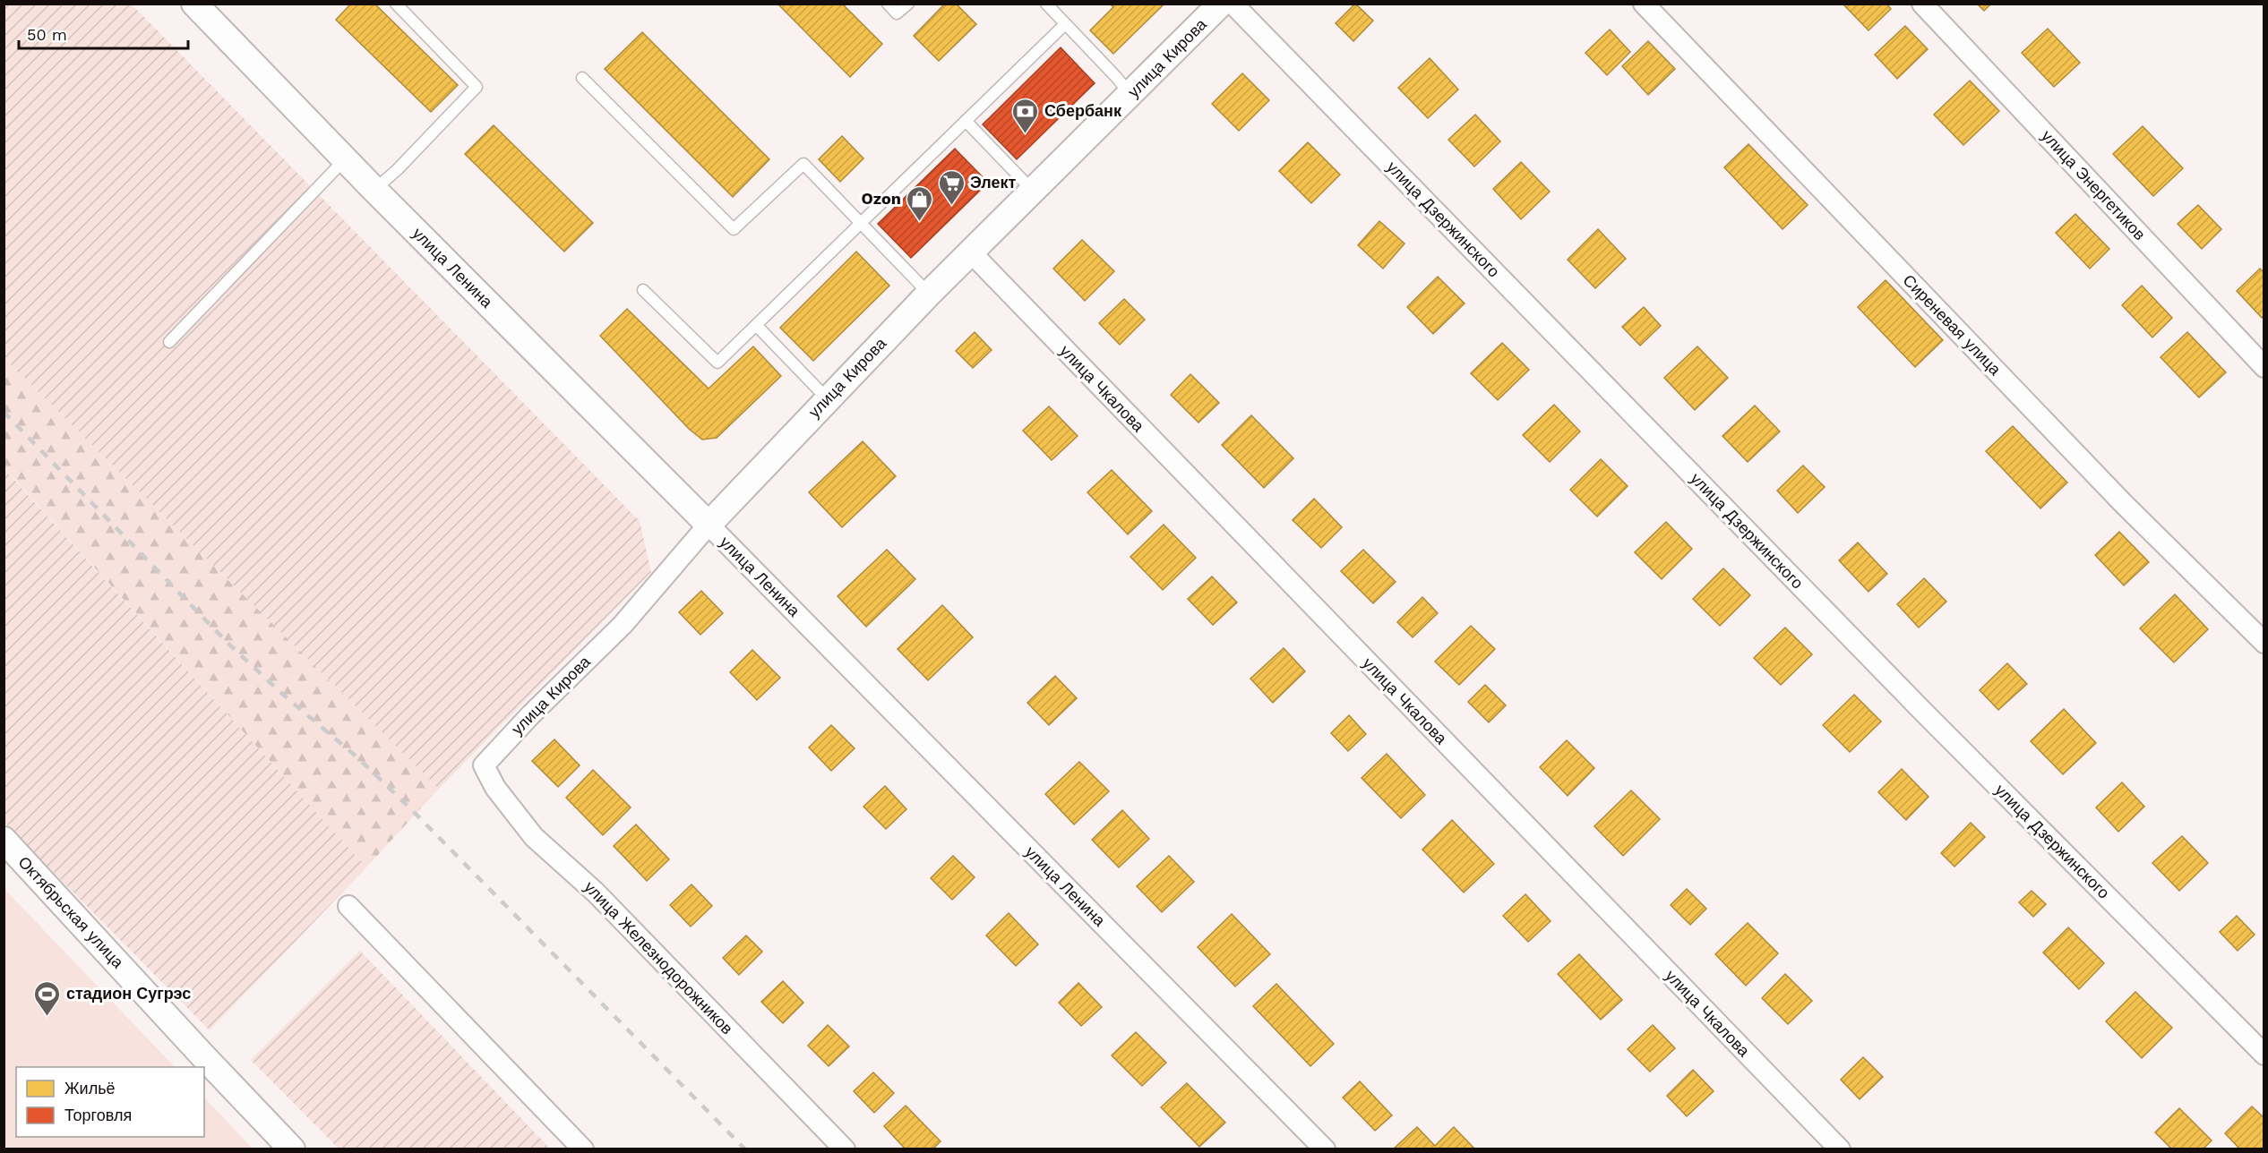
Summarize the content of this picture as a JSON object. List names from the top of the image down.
{
  "streets": {
    "street": [
      "улица Кирова",
      "улица Энергетиков",
      "улица Дзержинского",
      "улица Ленина",
      "Сиреневая улица",
      "улица Чкалова",
      "Октябрьская улица",
      "улица Железнодорожников"
    ]
  },
  "crossings": [
    ["улица Кирова", "улица Ленина"],
    ["улица Кирова", "улица Чкалова"],
    ["улица Кирова", "улица Железнодорожников"]
  ],
  "places": {
    "bank": ["Сбербанк"],
    "supermarket": ["Элект"],
    "shop": ["Ozon"],
    "sports": ["стадион Сугрэс"]
  },
  "legend": ["Жильё", "Торговля"],
  "scale_bar": "50 m"
}
